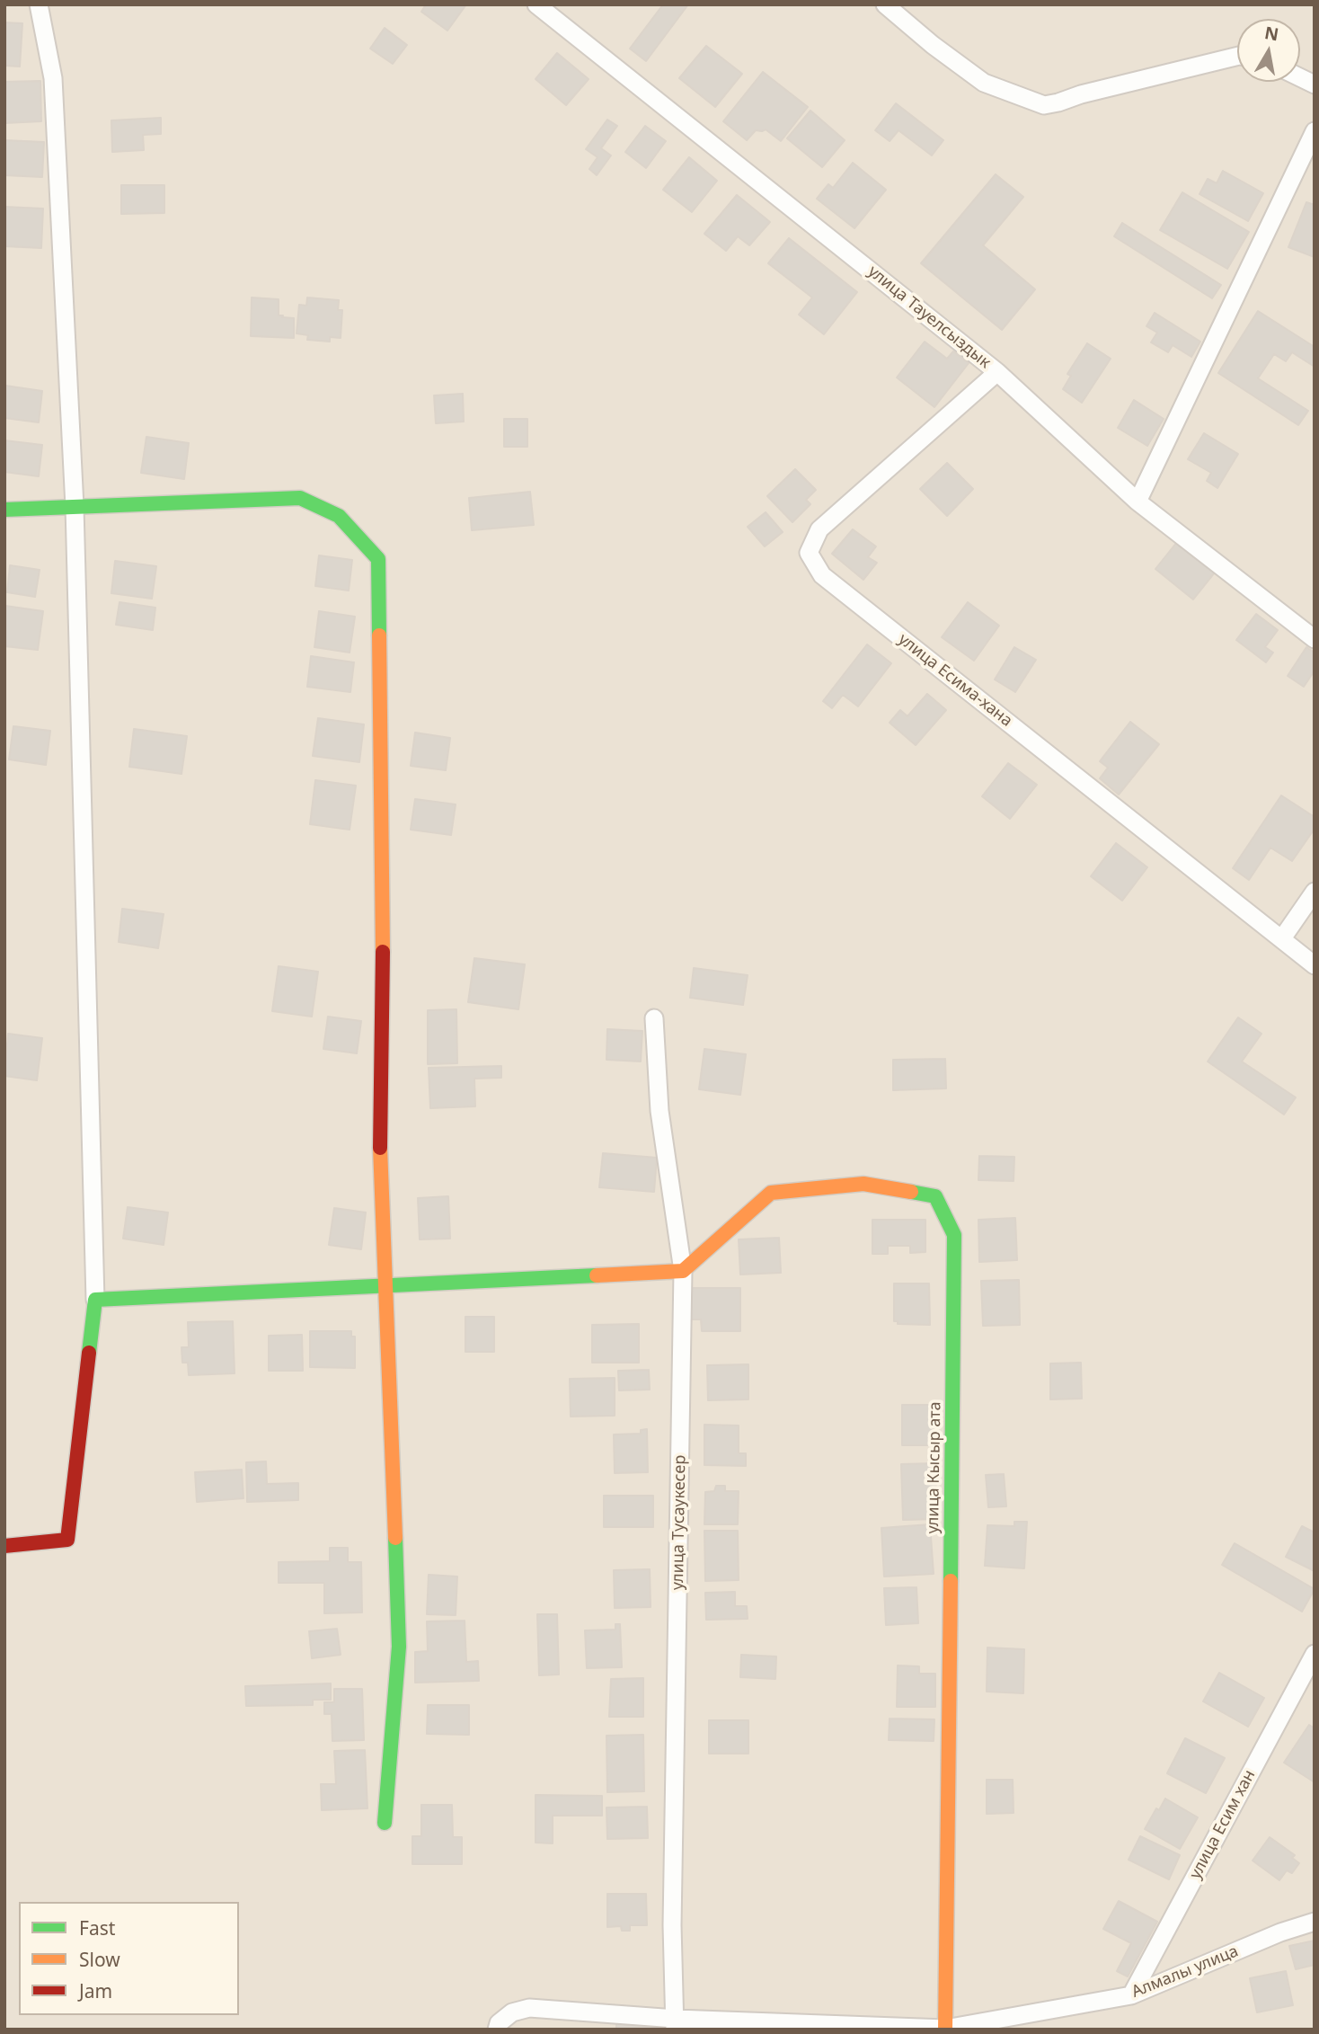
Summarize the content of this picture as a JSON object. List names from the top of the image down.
{
  "streets": {
    "street": [
      "улица Тауелсыздык",
      "улица Есима-хана",
      "улица Кысыр ата",
      "улица Тусаукесер",
      "улица Есим хан",
      "Алмалы улица"
    ]
  },
  "crossings": [
    ["улица Тауелсыздык", "улица Есима-хана"],
    ["улица Кысыр ата", "улица Тусаукесер"],
    ["улица Кысыр ата", "Алмалы улица"],
    ["улица Тусаукесер", "Алмалы улица"],
    ["улица Есим хан", "Алмалы улица"]
  ],
  "legend": ["Fast", "Slow", "Jam"],
  "north": "top"
}
